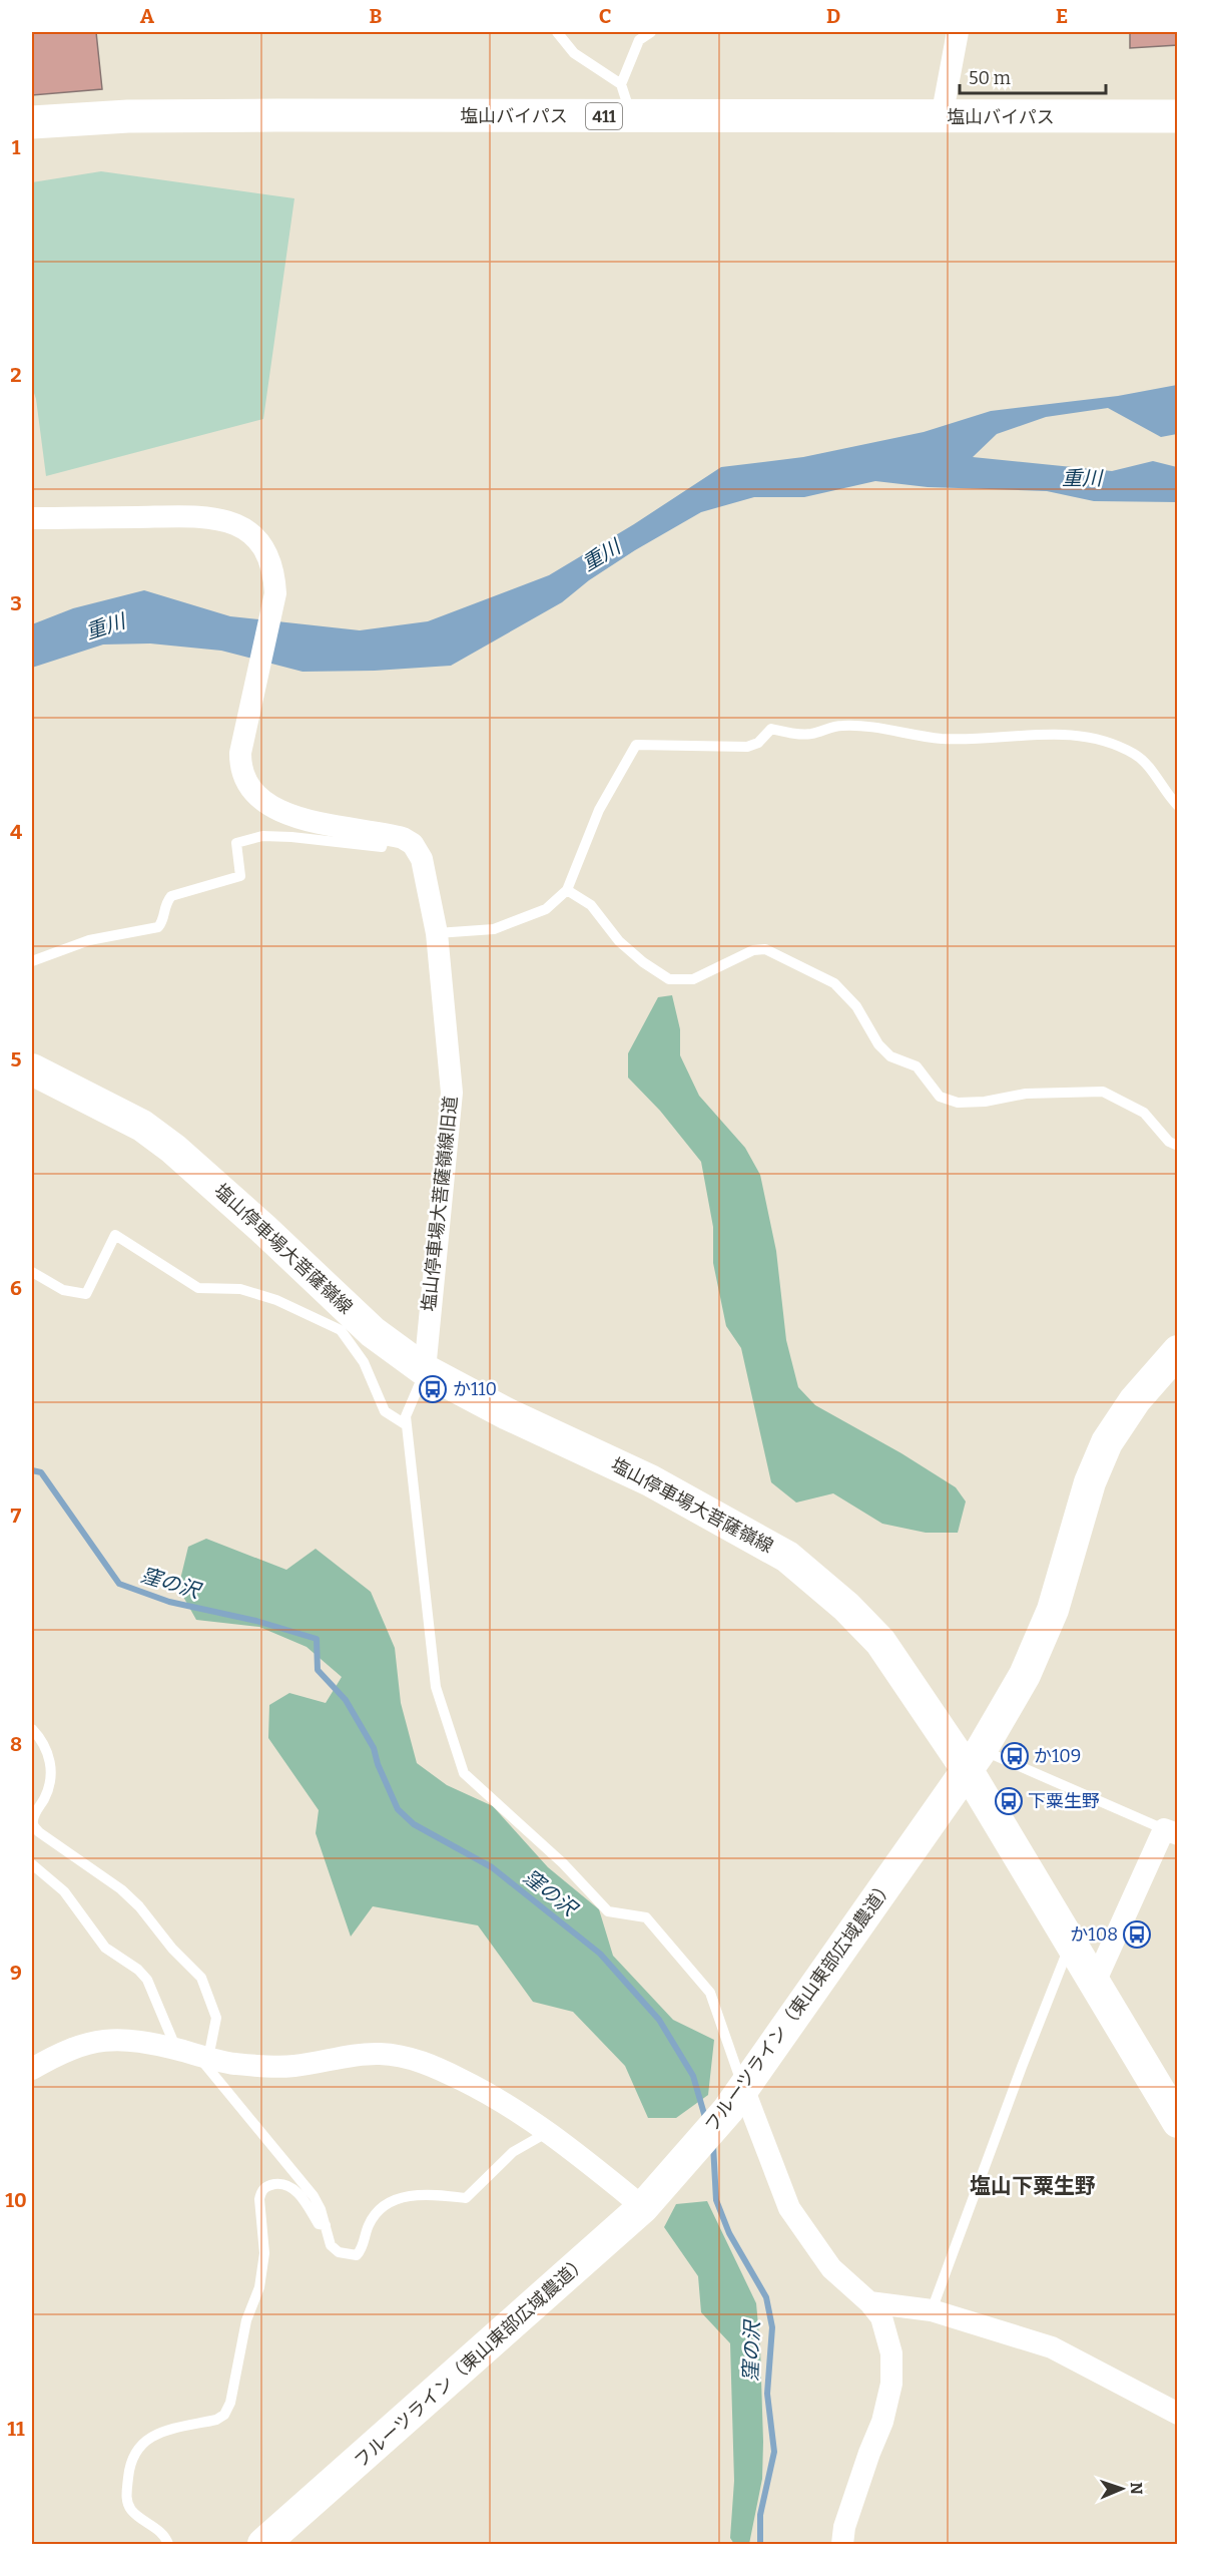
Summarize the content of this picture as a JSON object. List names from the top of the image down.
{
  "streets": {
    "highway": ["塩山バイパス", "411"],
    "main road": ["塩山停車場大菩薩嶺線", "フルーツライン（東山東部広域農道）"],
    "street": ["塩山停車場大菩薩嶺線旧道"]
  },
  "crossings": [
    ["塩山停車場大菩薩嶺線旧道", "塩山停車場大菩薩嶺線"],
    ["塩山停車場大菩薩嶺線", "フルーツライン（東山東部広域農道）"]
  ],
  "districts": ["塩山下粟生野"],
  "water": ["重川", "窪の沢"],
  "places": {
    "bus stop": [
      "か110",
      "か109",
      "下粟生野",
      "か108"
    ]
  },
  "scale_bar": "50 m",
  "north": "right",
  "grid": {
    "columns": [
      "A",
      "B",
      "C",
      "D",
      "E"
    ],
    "rows": [
      "1",
      "2",
      "3",
      "4",
      "5",
      "6",
      "7",
      "8",
      "9",
      "10",
      "11"
    ]
  }
}
